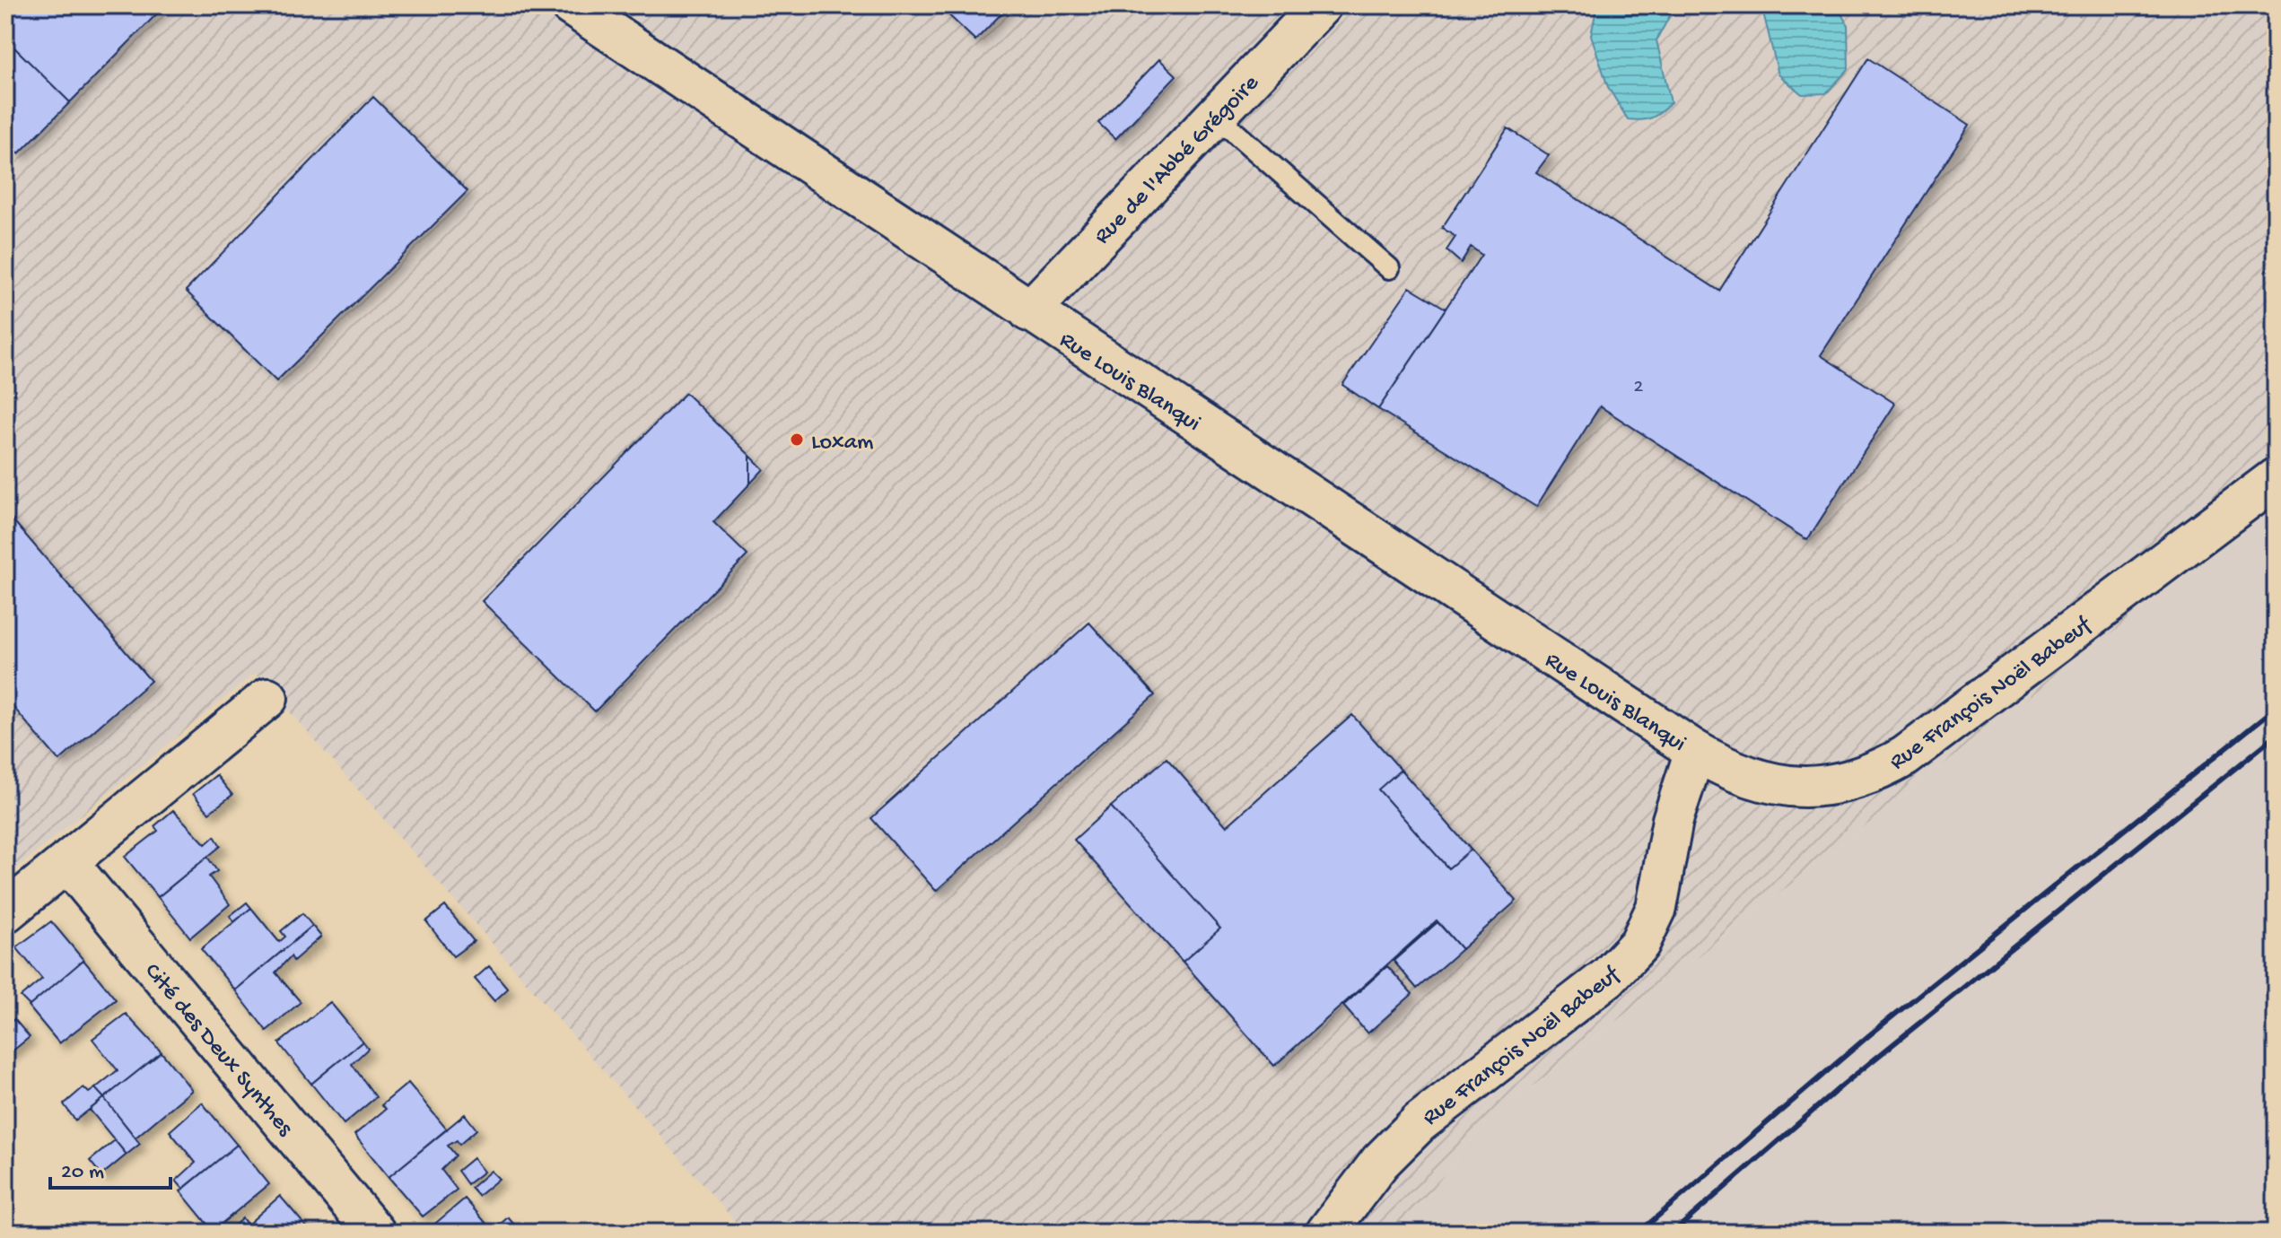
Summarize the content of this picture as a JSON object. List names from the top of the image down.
{
  "streets": {
    "street": [
      "Rue de l'Abbé Grégoire",
      "Rue Louis Blanqui",
      "Rue François Noël Babeuf",
      "Cité des Deux Synthes"
    ]
  },
  "crossings": [
    ["Rue de l'Abbé Grégoire", "Rue Louis Blanqui"],
    ["Rue Louis Blanqui", "Rue François Noël Babeuf"]
  ],
  "places": ["Loxam"],
  "house_numbers": ["2"],
  "scale_bar": "20 m"
}
